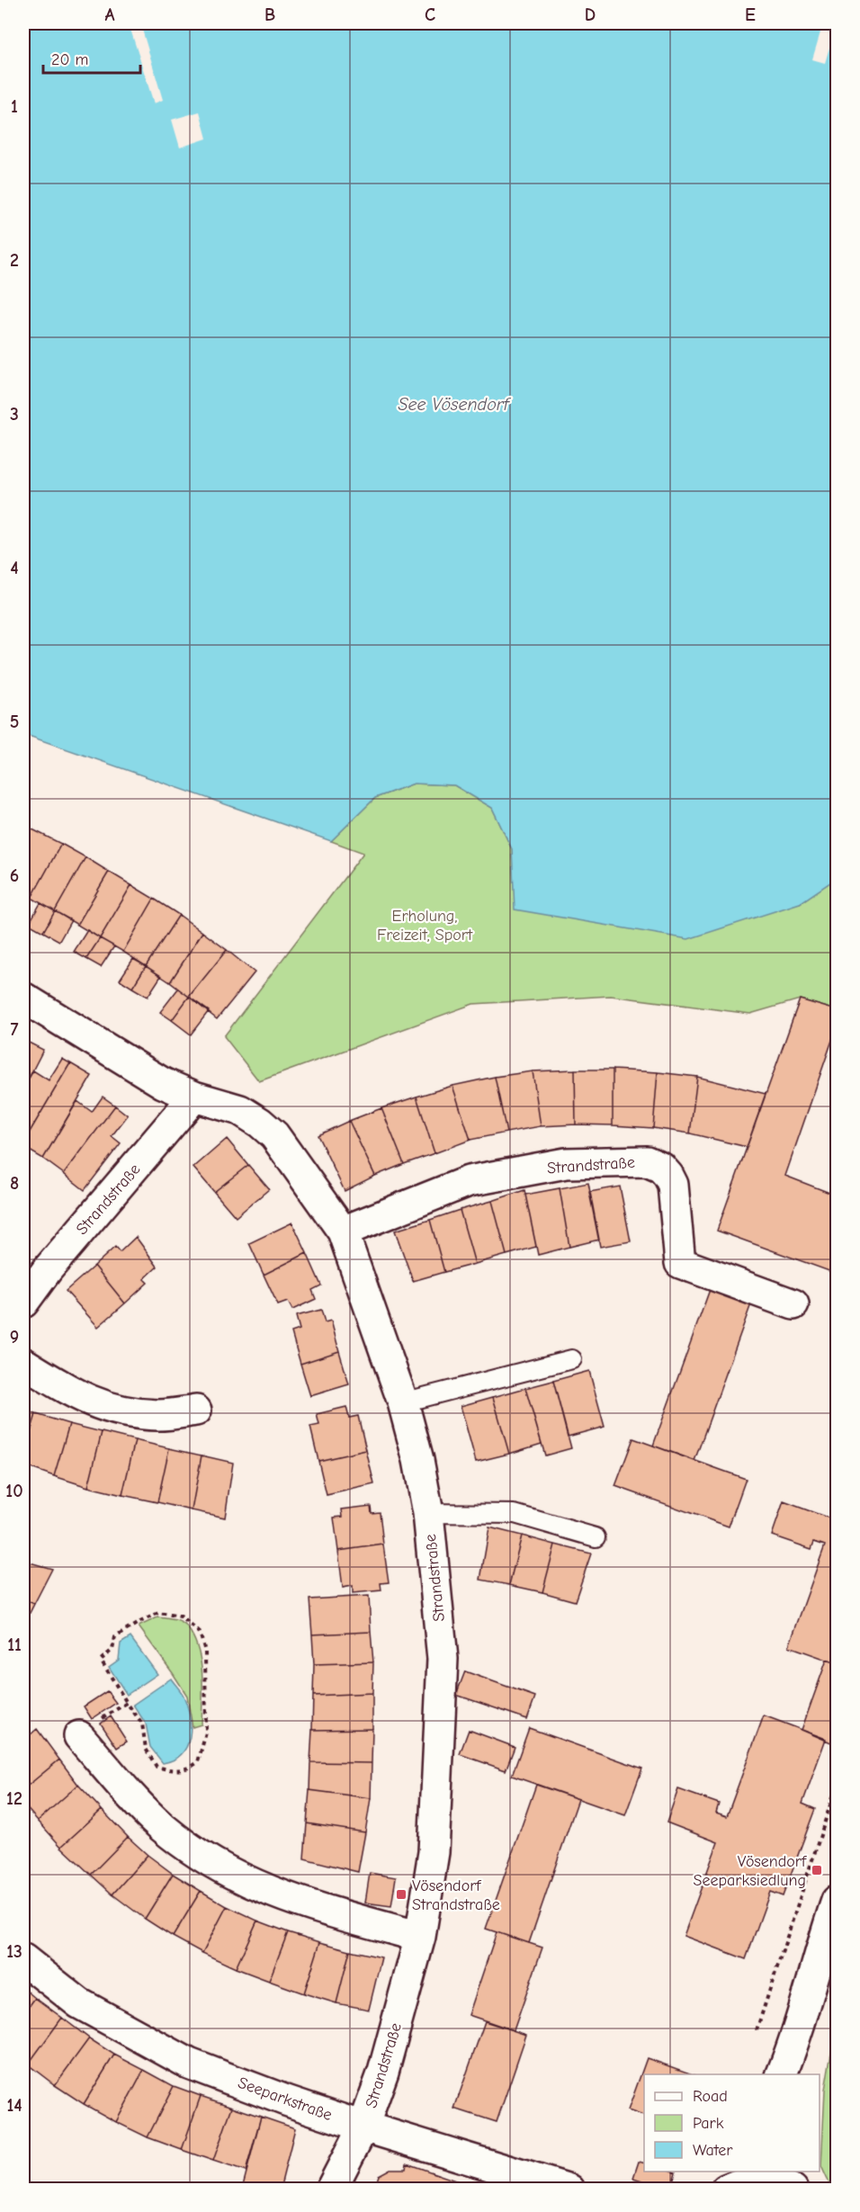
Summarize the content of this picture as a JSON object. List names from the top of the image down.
{
  "streets": {
    "street": ["Strandstraße", "Seeparkstraße"]
  },
  "crossings": [
    ["Strandstraße", "Seeparkstraße"]
  ],
  "water": ["See Vösendorf"],
  "parks": ["Erholung, Freizeit, Sport"],
  "places": {
    "transit": ["Vösendorf Seeparksiedlung", "Vösendorf Strandstraße"]
  },
  "legend": ["Road", "Park", "Water"],
  "scale_bar": "20 m",
  "grid": {
    "columns": [
      "A",
      "B",
      "C",
      "D",
      "E"
    ],
    "rows": [
      "1",
      "2",
      "3",
      "4",
      "5",
      "6",
      "7",
      "8",
      "9",
      "10",
      "11",
      "12",
      "13",
      "14"
    ]
  }
}
